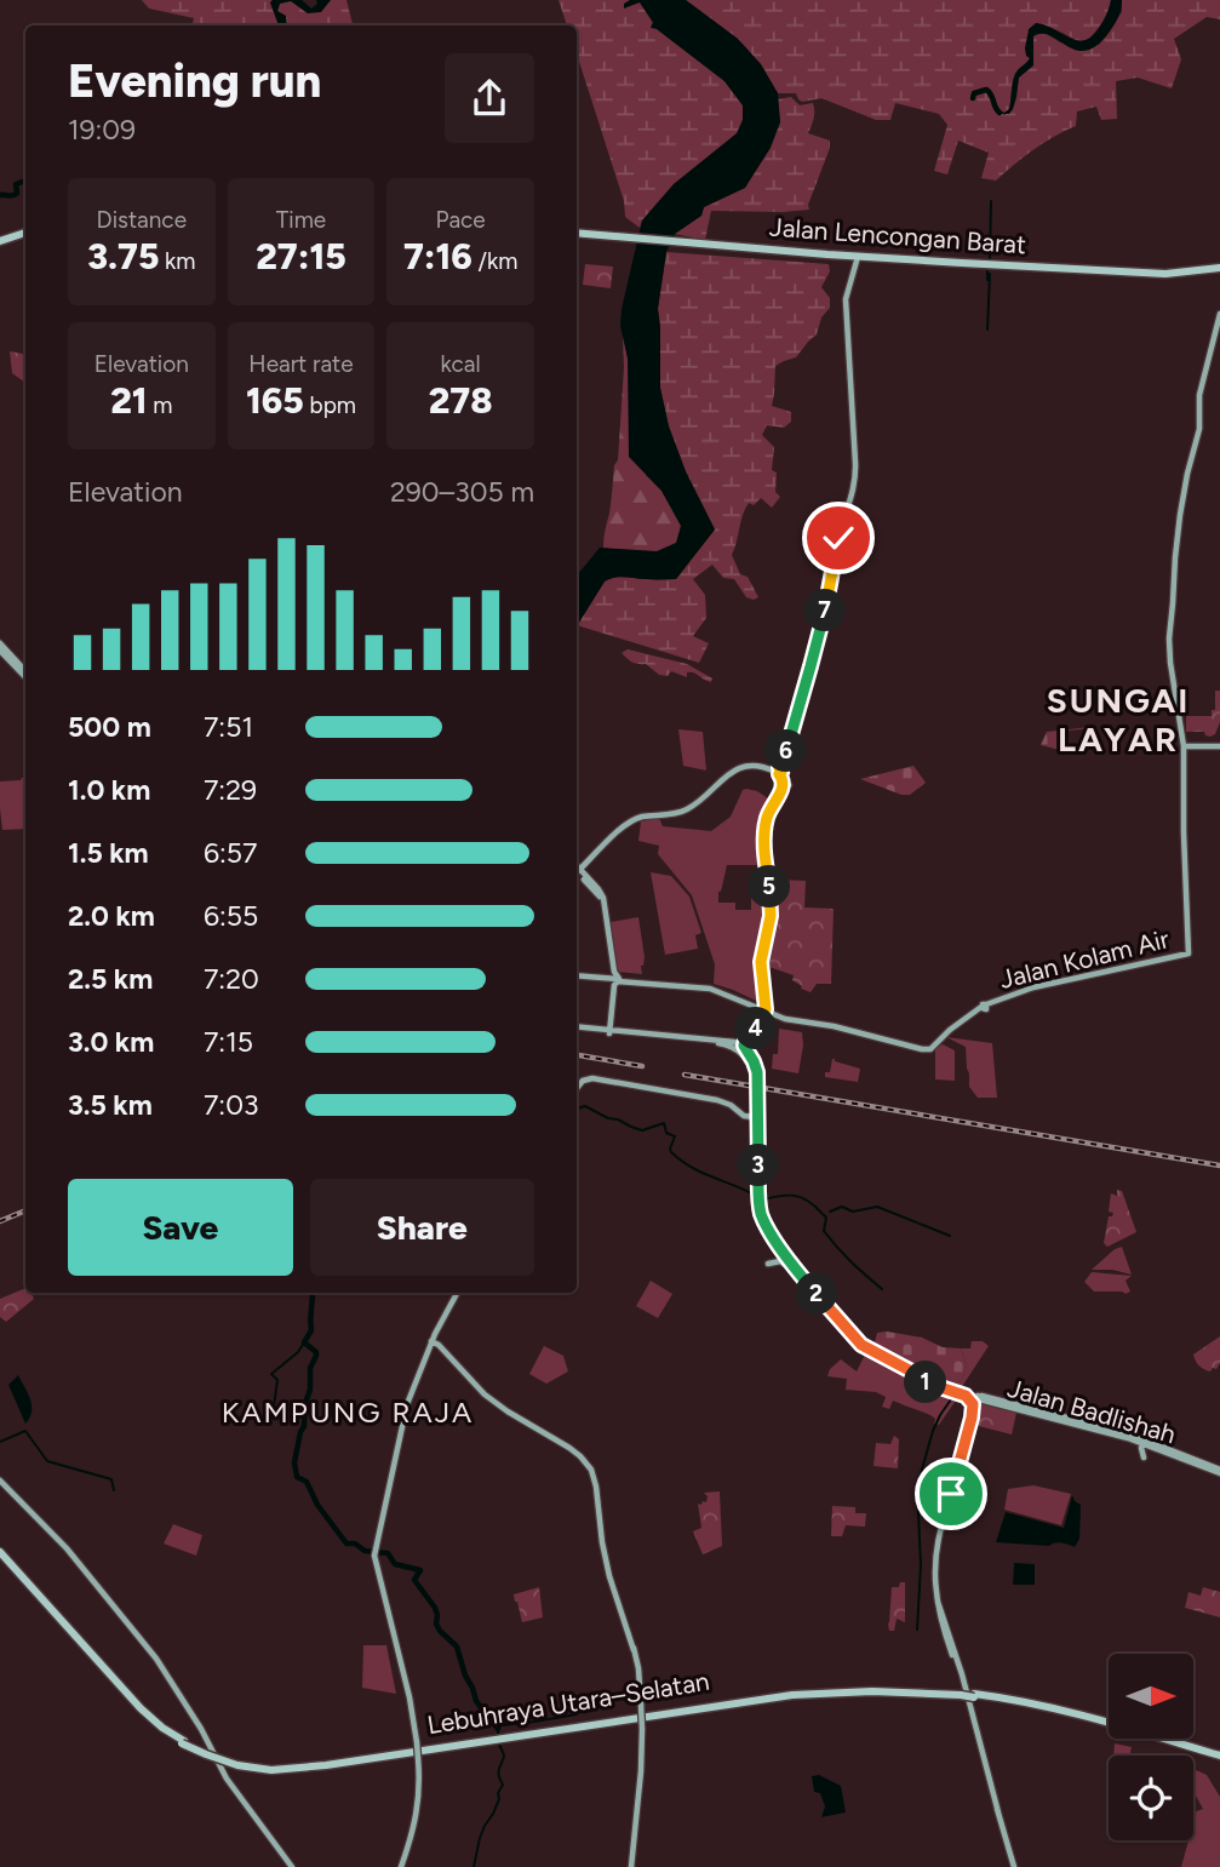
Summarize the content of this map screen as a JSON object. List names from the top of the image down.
{
  "streets": {
    "highway": ["Jalan Lencongan Barat", "Lebuhraya Utara–Selatan"],
    "main road": ["Jalan Kolam Air", "Jalan Badlishah"]
  },
  "districts": ["SUNGAI LAYAR", "KAMPUNG RAJA"],
  "north": "right",
  "page": {
    "heading": ["Evening run", "19:09"],
    "stats": [
      ["Distance", "3.75 km"],
      ["Time", "27:15"],
      ["Pace", "7:16 /km"],
      ["Elevation", "21 m"],
      ["Heart rate", "165 bpm"],
      ["kcal", "278"]
    ],
    "chart": ["Elevation", "290–305 m"],
    "pins": [
      "7",
      "6",
      "5",
      "4",
      "3",
      "2",
      "1"
    ],
    "list": [
      {
        "name": "500 m",
        "note": "7:51"
      },
      {
        "name": "1.0 km",
        "note": "7:29"
      },
      {
        "name": "1.5 km",
        "note": "6:57"
      },
      {
        "name": "2.0 km",
        "note": "6:55"
      },
      {
        "name": "2.5 km",
        "note": "7:20"
      },
      {
        "name": "3.0 km",
        "note": "7:15"
      },
      {
        "name": "3.5 km",
        "note": "7:03"
      }
    ],
    "buttons": ["Save", "Share"]
  }
}
